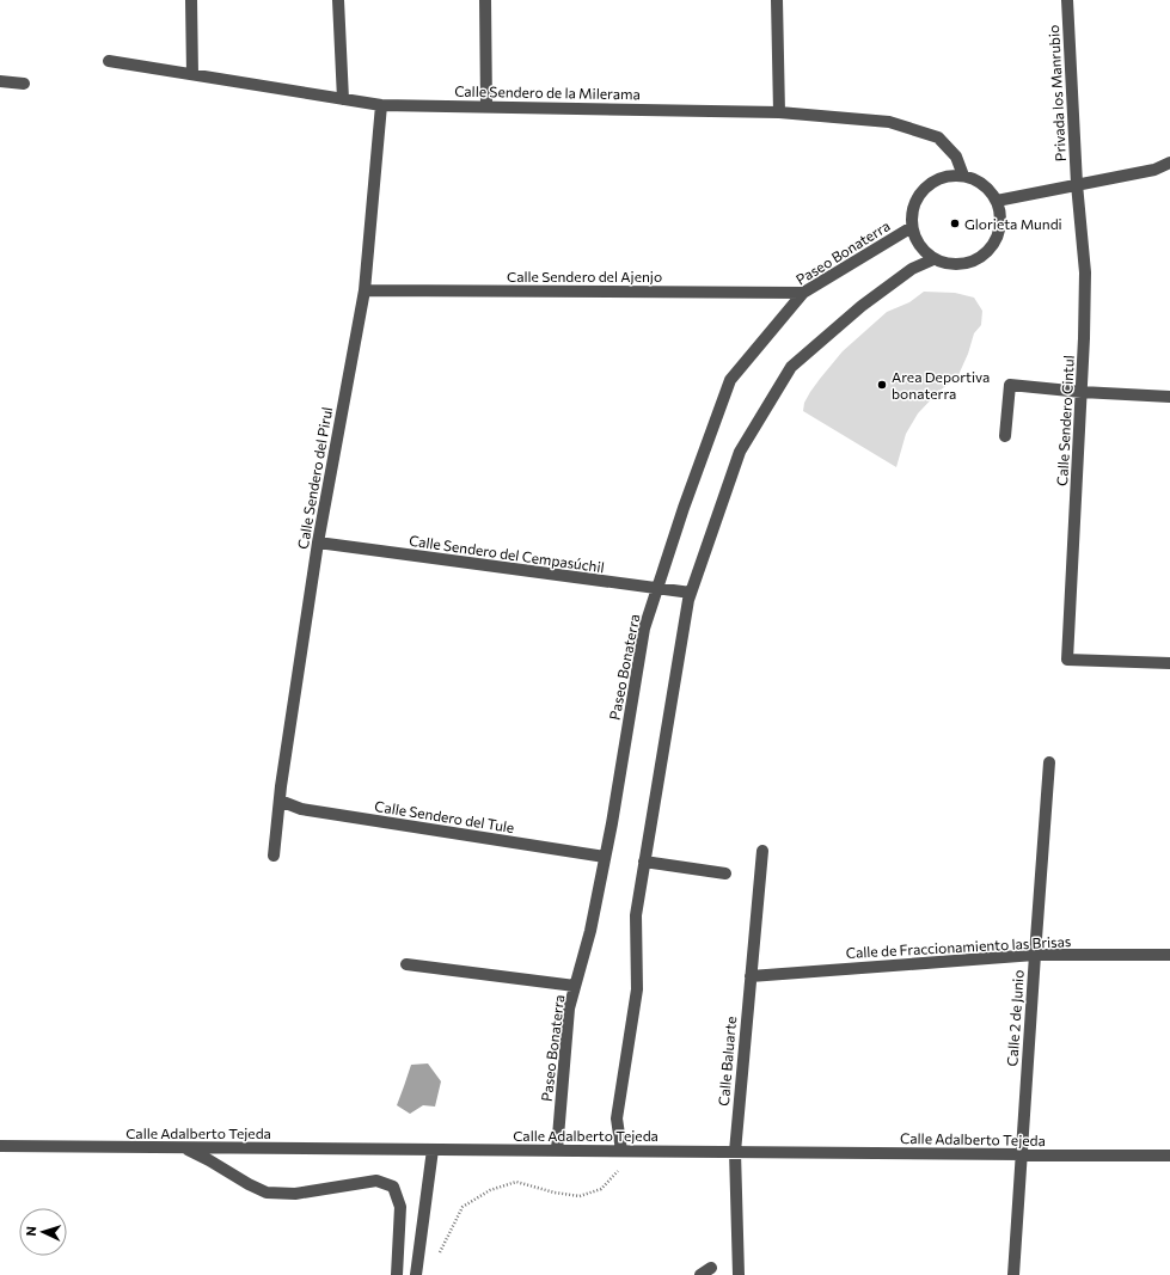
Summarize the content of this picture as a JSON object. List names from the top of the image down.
{
  "streets": {
    "street": [
      "Calle Sendero de la Milerama",
      "Privada los Manrubio",
      "Paseo Bonaterra",
      "Calle Sendero del Ajenjo",
      "Calle Sendero Cintul",
      "Calle Sendero del Pirul",
      "Calle Sendero del Cempasúchil",
      "Calle Sendero del Tule",
      "Calle de Fraccionamiento las Brisas",
      "Calle 2 de Junio",
      "Calle Baluarte",
      "Calle Adalberto Tejeda"
    ]
  },
  "crossings": [
    ["Calle Sendero de la Milerama", "Paseo Bonaterra"],
    ["Calle Sendero de la Milerama", "Calle Sendero del Pirul"],
    ["Privada los Manrubio", "Calle Sendero Cintul"],
    ["Paseo Bonaterra", "Calle Sendero del Ajenjo"],
    ["Paseo Bonaterra", "Calle Sendero del Cempasúchil"],
    ["Paseo Bonaterra", "Calle Sendero del Tule"],
    ["Paseo Bonaterra", "Calle Adalberto Tejeda"],
    ["Calle Sendero del Ajenjo", "Calle Sendero del Pirul"],
    ["Calle Sendero del Pirul", "Calle Sendero del Cempasúchil"],
    ["Calle Sendero del Pirul", "Calle Sendero del Tule"],
    ["Calle de Fraccionamiento las Brisas", "Calle 2 de Junio"],
    ["Calle de Fraccionamiento las Brisas", "Calle Baluarte"],
    ["Calle 2 de Junio", "Calle Adalberto Tejeda"],
    ["Calle Baluarte", "Calle Adalberto Tejeda"]
  ],
  "places": ["Glorieta Mundi", "Area Deportiva bonaterra"],
  "north": "left"
}
